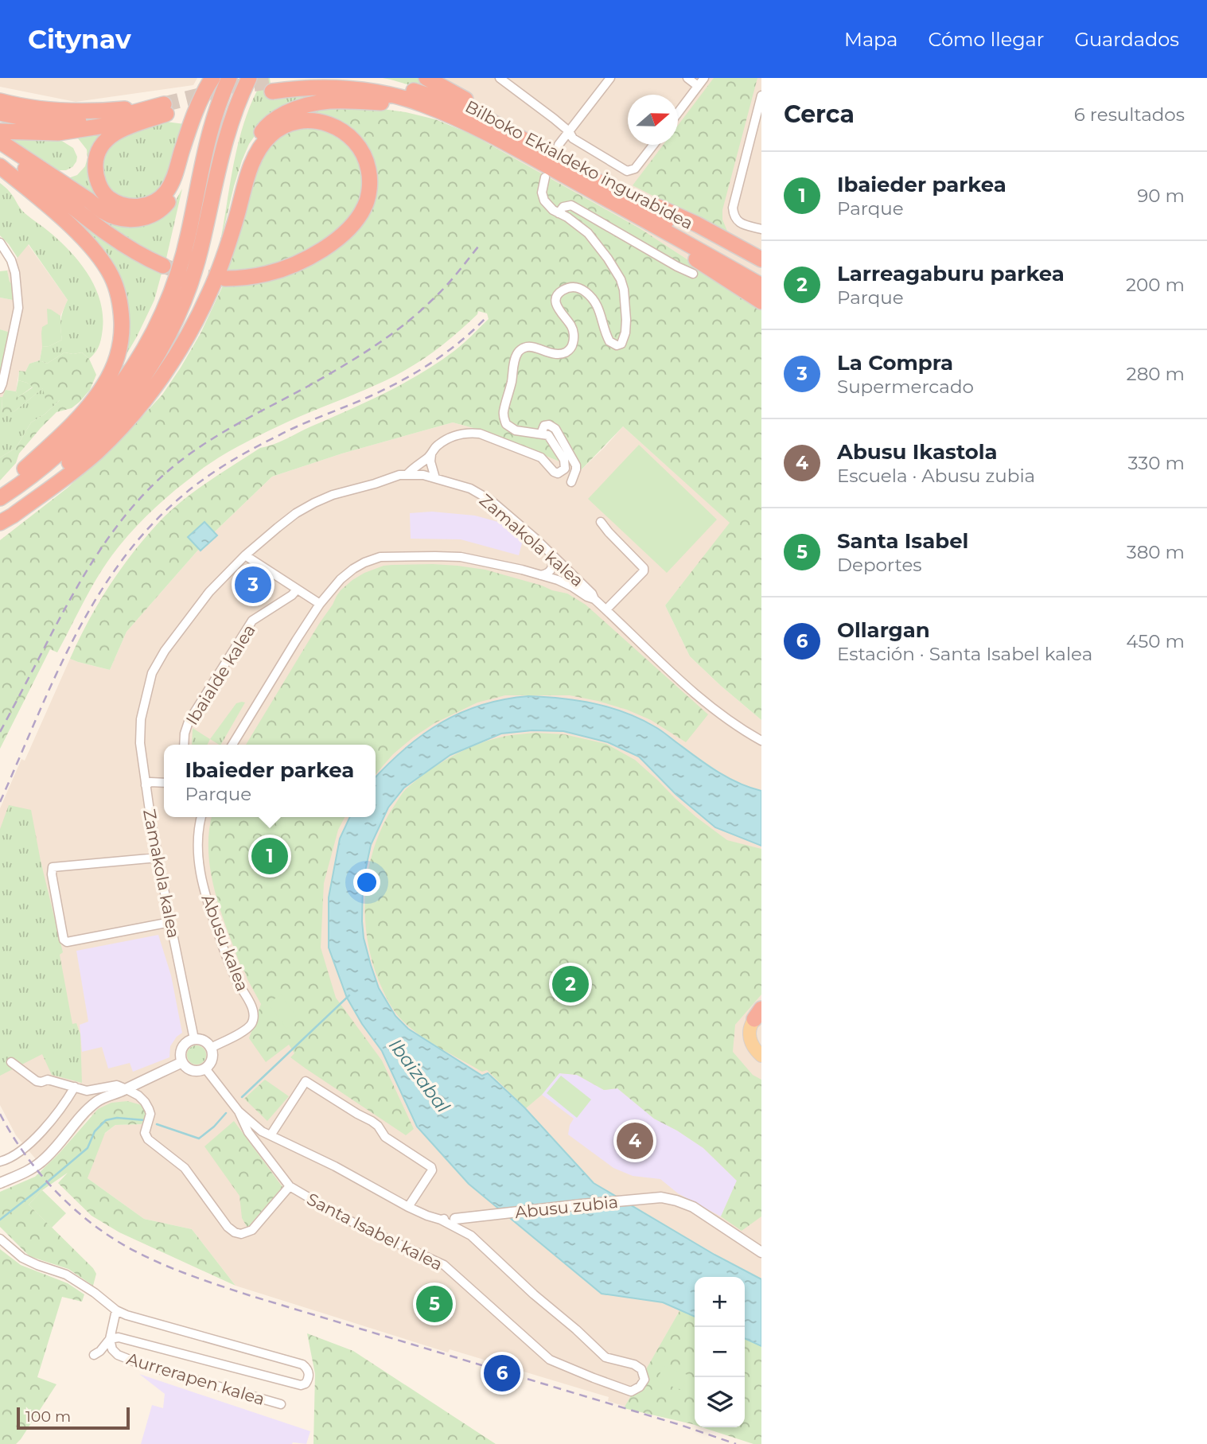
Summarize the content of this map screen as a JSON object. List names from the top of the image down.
{
  "streets": {
    "highway": ["Bilboko Ekialdeko ingurabidea"],
    "street": [
      "Zamakola kalea",
      "Ibaialde kalea",
      "Abusu kalea",
      "Abusu zubia",
      "Santa Isabel kalea",
      "Aurrerapen kalea"
    ]
  },
  "crossings": [
    ["Zamakola kalea", "Abusu kalea"],
    ["Zamakola kalea", "Santa Isabel kalea"],
    ["Abusu kalea", "Santa Isabel kalea"],
    ["Abusu zubia", "Santa Isabel kalea"]
  ],
  "water": ["Ibaizabal"],
  "scale_bar": "100 m",
  "north": "right",
  "page": {
    "header": "Citynav",
    "nav": ["Mapa", "Cómo llegar", "Guardados"],
    "heading": ["Cerca", "6 resultados"],
    "list": [
      {
        "mark": "1",
        "name": "Ibaieder parkea",
        "note": "Parque",
        "value": "90 m"
      },
      {
        "mark": "2",
        "name": "Larreagaburu parkea",
        "note": "Parque",
        "value": "200 m"
      },
      {
        "mark": "3",
        "name": "La Compra",
        "note": "Supermercado",
        "value": "280 m"
      },
      {
        "mark": "4",
        "name": "Abusu Ikastola",
        "note": "Escuela · Abusu zubia",
        "value": "330 m"
      },
      {
        "mark": "5",
        "name": "Santa Isabel",
        "note": "Deportes",
        "value": "380 m"
      },
      {
        "mark": "6",
        "name": "Ollargan",
        "note": "Estación · Santa Isabel kalea",
        "value": "450 m"
      }
    ],
    "pins": [
      "3",
      "1",
      "2",
      "4",
      "5",
      "6"
    ],
    "popup": ["Ibaieder parkea", "Parque"],
    "map_buttons": ["+", "−"],
    "scale": "100 m"
  }
}
